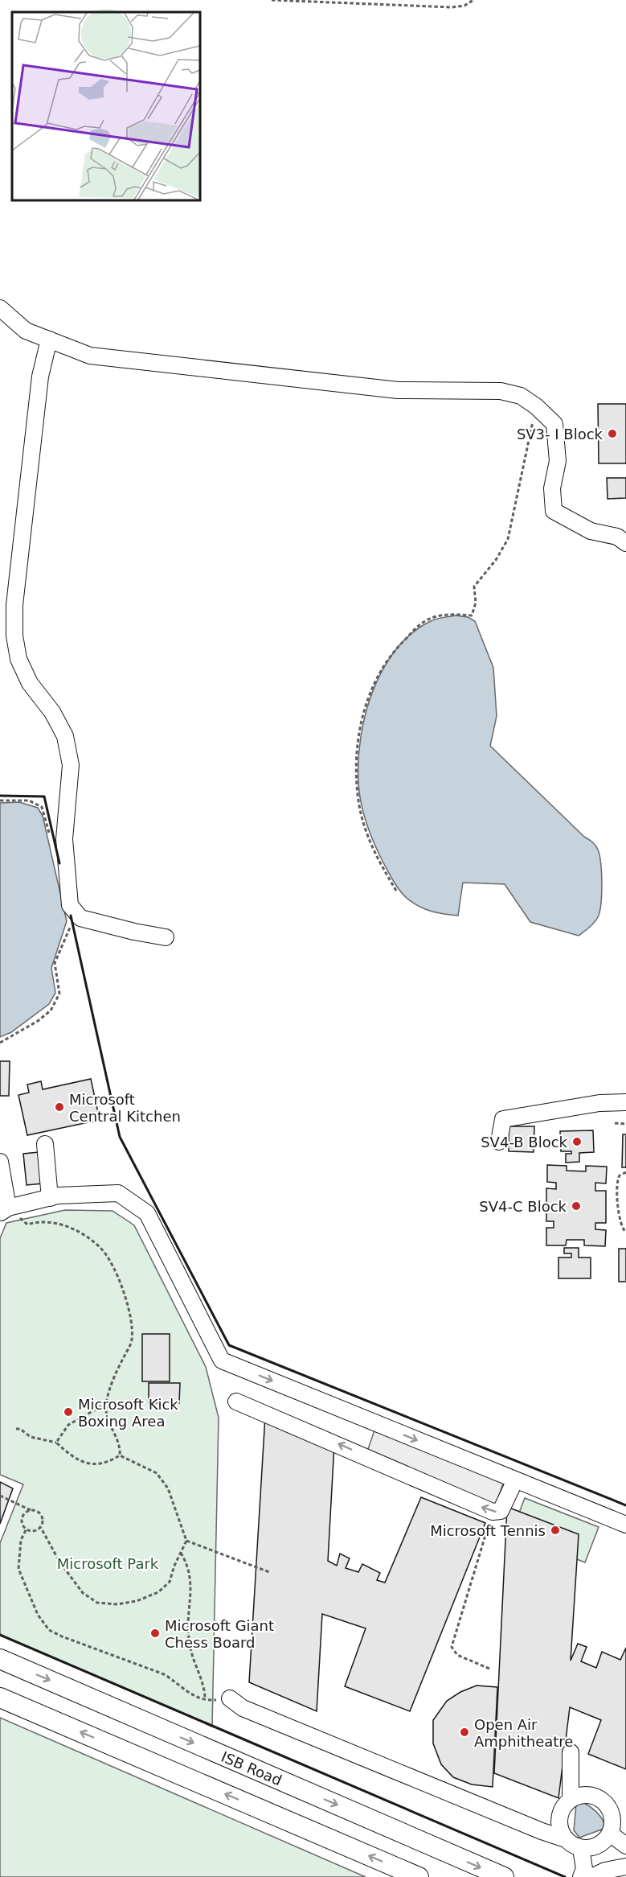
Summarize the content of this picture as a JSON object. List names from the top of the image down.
{
  "streets": {
    "main road": ["ISB Road"]
  },
  "parks": ["Microsoft Park"],
  "places": [
    "SV3- I Block",
    "Microsoft Central Kitchen",
    "SV4-B Block",
    "SV4-C Block",
    "Microsoft Kick Boxing Area",
    "Microsoft Tennis",
    "Microsoft Giant Chess Board",
    "Open Air Amphitheatre"
  ]
}
